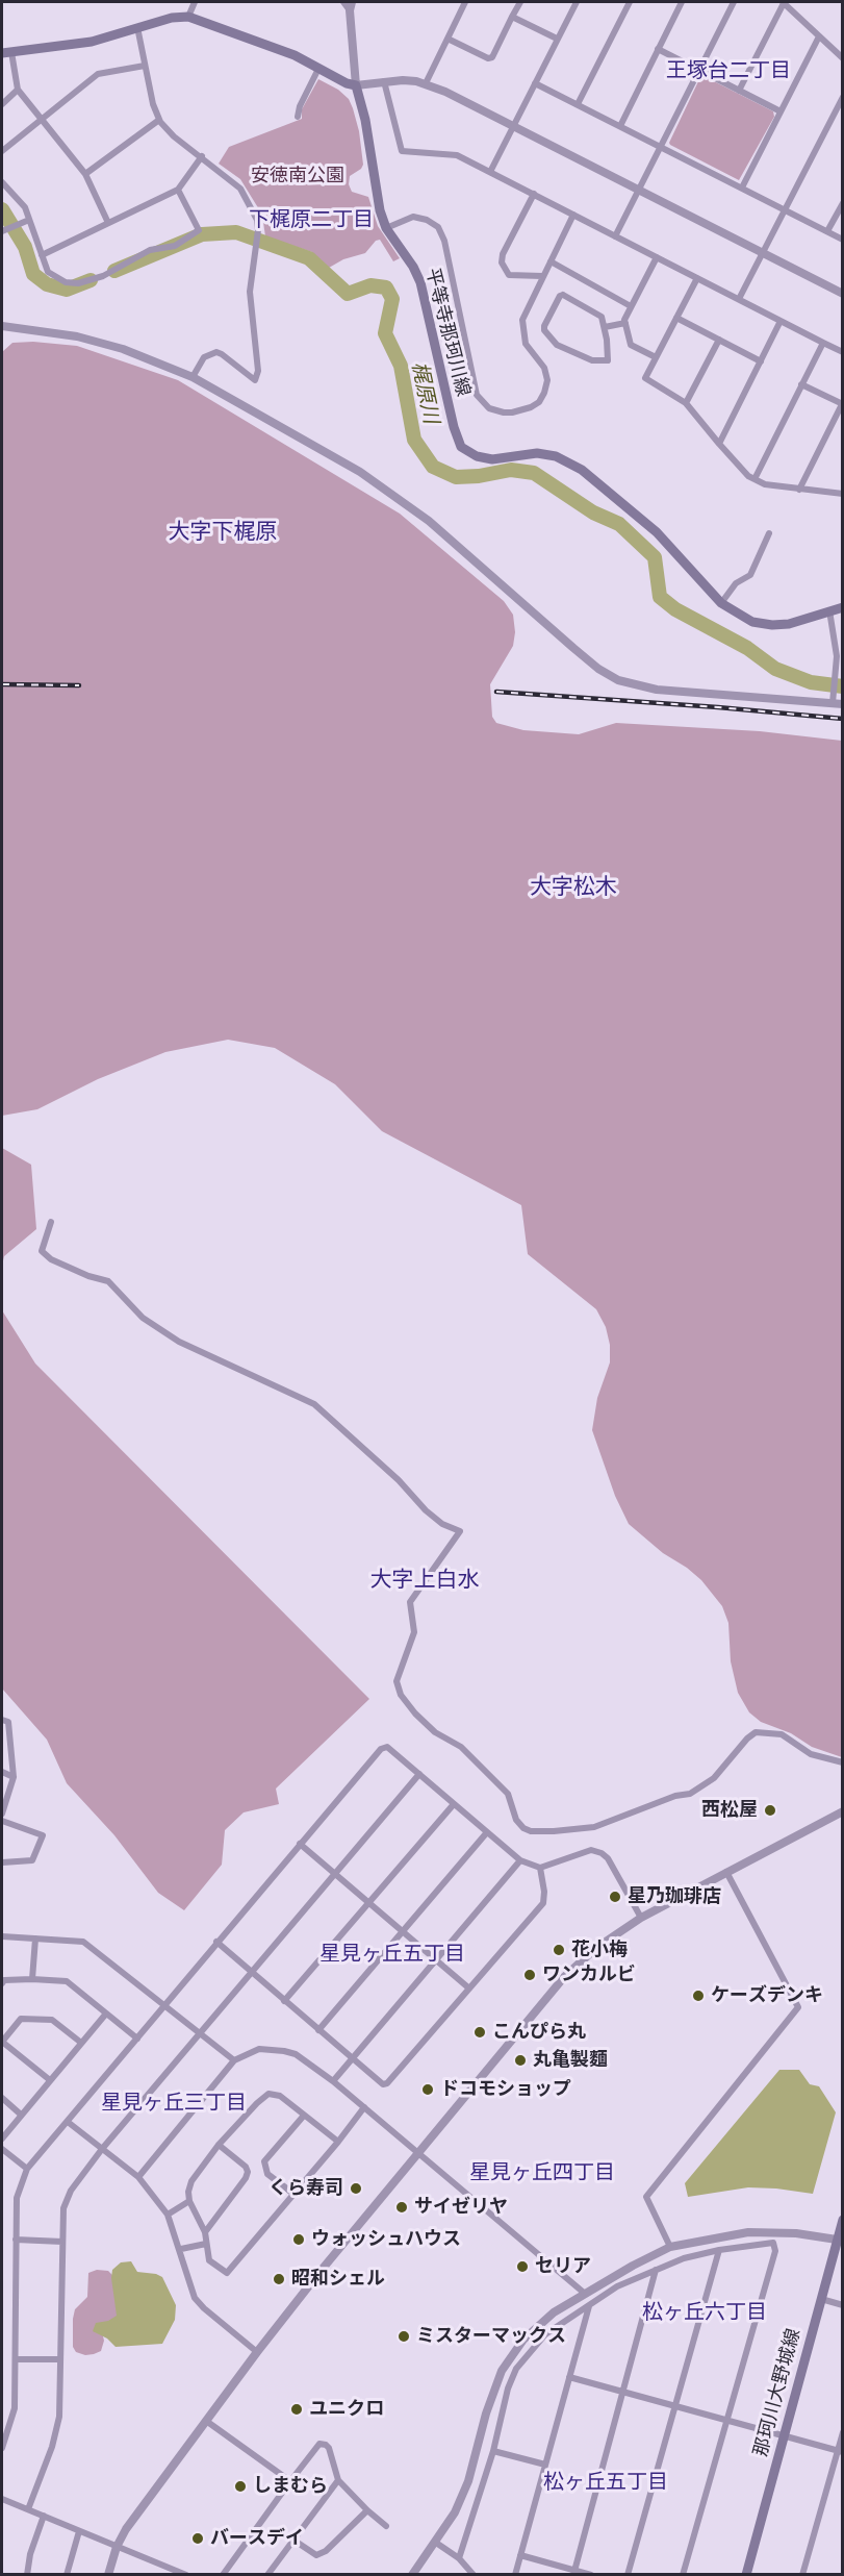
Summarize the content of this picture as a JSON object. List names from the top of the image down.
{
  "streets": {
    "main road": ["平等寺那珂川線", "那珂川大野城線"]
  },
  "districts": [
    "王塚台二丁目",
    "下梶原二丁目",
    "大字下梶原",
    "大字松木",
    "大字上白水",
    "星見ヶ丘五丁目",
    "星見ヶ丘三丁目",
    "星見ヶ丘四丁目",
    "松ヶ丘六丁目",
    "松ヶ丘五丁目"
  ],
  "water": ["梶原川"],
  "parks": ["安徳南公園"],
  "places": [
    "西松屋",
    "星乃珈琲店",
    "花小梅",
    "ワンカルビ",
    "ケーズデンキ",
    "こんぴら丸",
    "丸亀製麵",
    "ドコモショップ",
    "くら寿司",
    "サイゼリヤ",
    "ウォッシュハウス",
    "セリア",
    "昭和シェル",
    "ミスターマックス",
    "ユニクロ",
    "しまむら",
    "バースデイ"
  ]
}
